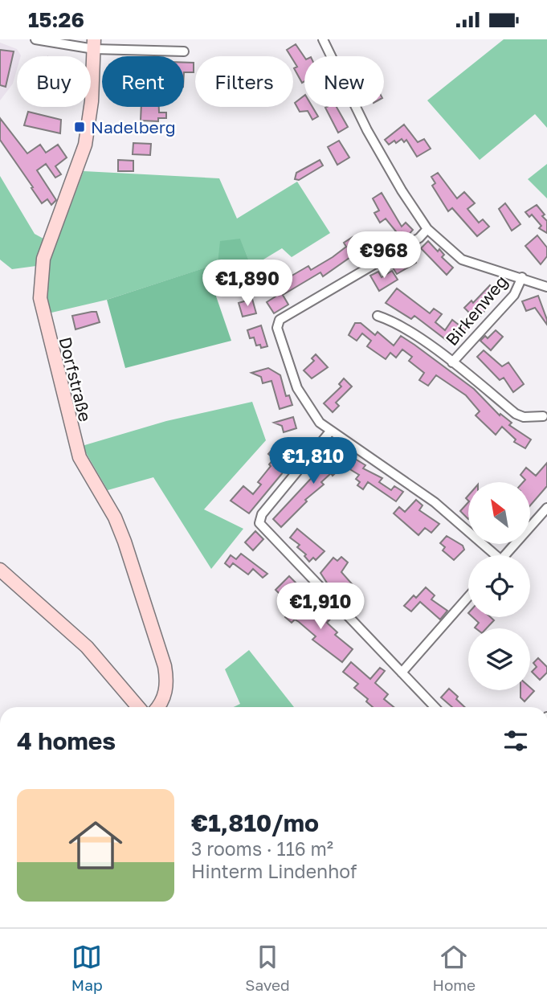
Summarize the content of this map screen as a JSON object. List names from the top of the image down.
{
  "streets": {
    "street": ["Birkenweg", "Dorfstraße"]
  },
  "places": {
    "transit": ["Nadelberg"]
  },
  "north": "top left",
  "page": {
    "status": "15:26",
    "chip": [
      "Buy",
      "Rent",
      "Filters",
      "New"
    ],
    "price": [
      "€968",
      "€1,890",
      "€1,810",
      "€1,910"
    ],
    "heading": "4 homes",
    "list": [
      {
        "name": "€1,810/mo",
        "note": "3 rooms · 116 m² · Hinterm Lindenhof"
      }
    ],
    "tabs": ["Map", "Saved", "Home"]
  }
}
